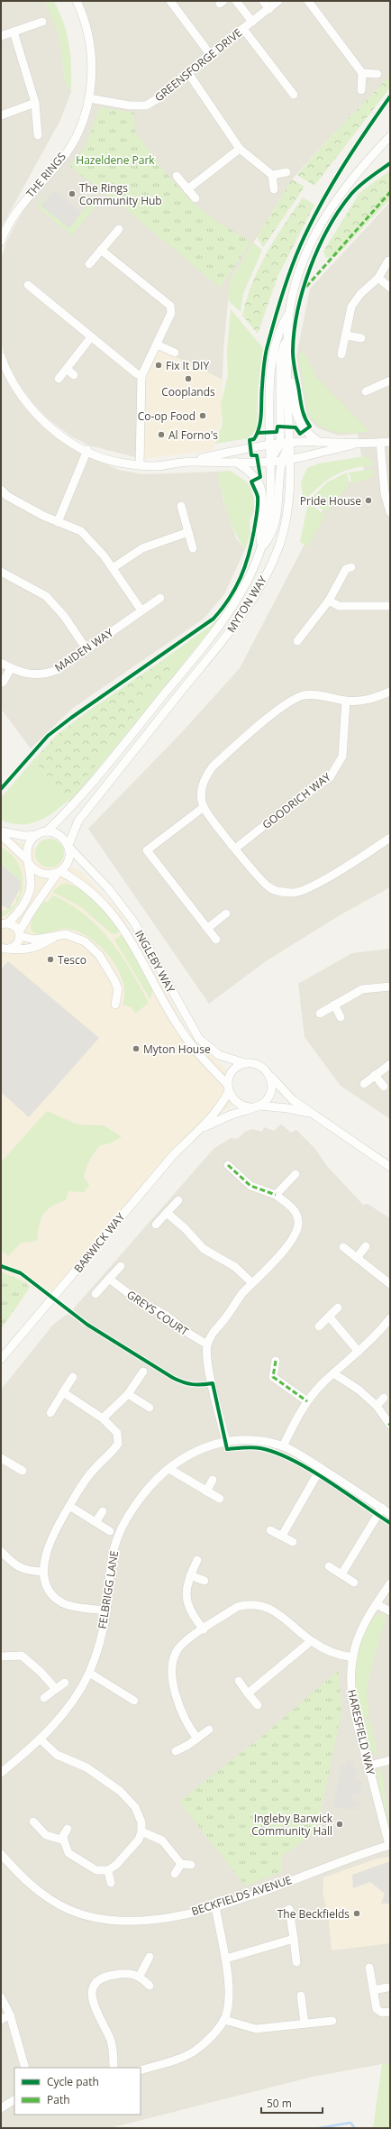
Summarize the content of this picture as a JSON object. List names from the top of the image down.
{
  "streets": {
    "street": [
      "GREENSFORGE DRIVE",
      "THE RINGS",
      "MYTON WAY",
      "MAIDEN WAY",
      "GOODRICH WAY",
      "INGLEBY WAY",
      "BARWICK WAY",
      "GREYS COURT",
      "FELBRIGG LANE",
      "HARESFIELD WAY",
      "BECKFIELDS AVENUE"
    ]
  },
  "crossings": [
    ["GREENSFORGE DRIVE", "THE RINGS"],
    ["MYTON WAY", "INGLEBY WAY"],
    ["INGLEBY WAY", "BARWICK WAY"],
    ["HARESFIELD WAY", "BECKFIELDS AVENUE"]
  ],
  "parks": ["Hazeldene Park"],
  "places": [
    "The Rings Community Hub",
    "Fix It DIY",
    "Cooplands",
    "Co-op Food",
    "Al Forno's",
    "Pride House",
    "Tesco",
    "Myton House",
    "Ingleby Barwick Community Hall",
    "The Beckfields"
  ],
  "legend": ["Cycle path", "Path"],
  "scale_bar": "50 m"
}
